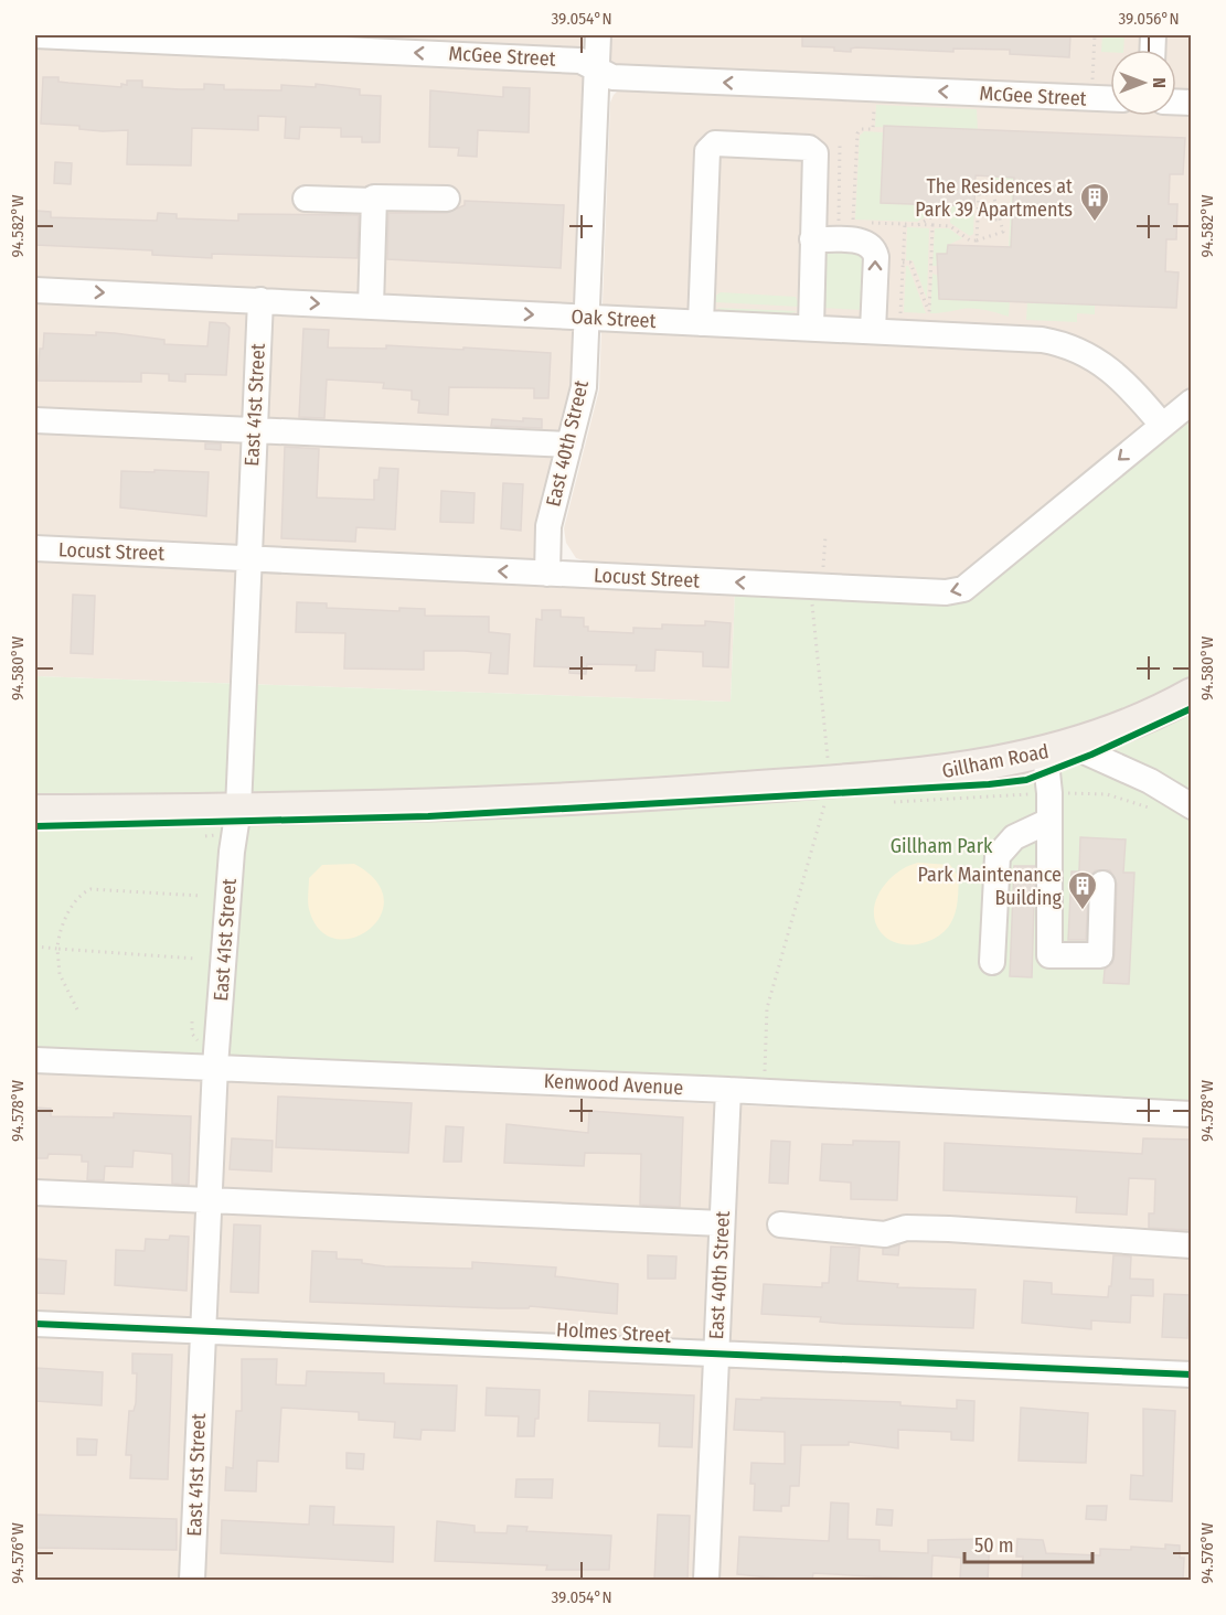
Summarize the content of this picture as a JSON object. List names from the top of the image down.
{
  "streets": {
    "main road": ["Gillham Road"],
    "street": [
      "McGee Street",
      "Oak Street",
      "East 41st Street",
      "East 40th Street",
      "Locust Street",
      "Kenwood Avenue",
      "Holmes Street"
    ]
  },
  "crossings": [
    ["McGee Street", "East 40th Street"],
    ["Oak Street", "East 41st Street"],
    ["Oak Street", "East 40th Street"],
    ["Oak Street", "Locust Street"],
    ["East 41st Street", "Locust Street"],
    ["East 41st Street", "Gillham Road"],
    ["East 41st Street", "Kenwood Avenue"],
    ["East 41st Street", "Holmes Street"],
    ["East 40th Street", "Locust Street"],
    ["East 40th Street", "Kenwood Avenue"],
    ["East 40th Street", "Holmes Street"]
  ],
  "one_way": ["McGee Street"],
  "parks": ["Gillham Park"],
  "places": {
    "building": ["The Residences at Park 39 Apartments", "Park Maintenance Building"]
  },
  "scale_bar": "50 m",
  "north": "right",
  "coordinates": [
    "39.054°N",
    "39.056°N",
    "94.582°W",
    "94.580°W",
    "94.578°W",
    "94.576°W"
  ]
}
